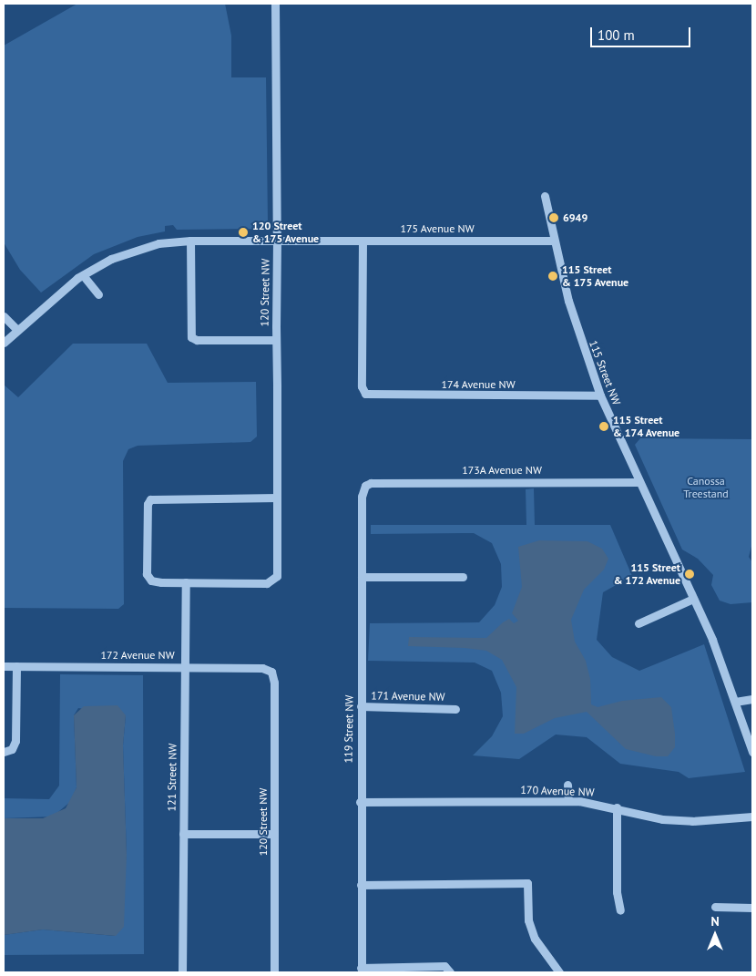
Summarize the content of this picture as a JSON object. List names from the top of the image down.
{
  "streets": {
    "street": [
      "175 Avenue NW",
      "120 Street NW",
      "115 Street NW",
      "174 Avenue NW",
      "173A Avenue NW",
      "172 Avenue NW",
      "171 Avenue NW",
      "119 Street NW",
      "121 Street NW",
      "170 Avenue NW"
    ]
  },
  "crossings": [
    ["175 Avenue NW", "120 Street NW"],
    ["175 Avenue NW", "115 Street NW"],
    ["175 Avenue NW", "174 Avenue NW"],
    ["120 Street NW", "172 Avenue NW"],
    ["120 Street NW", "121 Street NW"],
    ["115 Street NW", "174 Avenue NW"],
    ["115 Street NW", "173A Avenue NW"],
    ["173A Avenue NW", "119 Street NW"],
    ["172 Avenue NW", "121 Street NW"],
    ["171 Avenue NW", "119 Street NW"],
    ["119 Street NW", "170 Avenue NW"]
  ],
  "parks": ["Canossa Treestand"],
  "places": [
    "6949",
    "120 Street & 175 Avenue",
    "115 Street & 175 Avenue",
    "115 Street & 174 Avenue",
    "115 Street & 172 Avenue"
  ],
  "scale_bar": "100 m",
  "north": "top"
}
